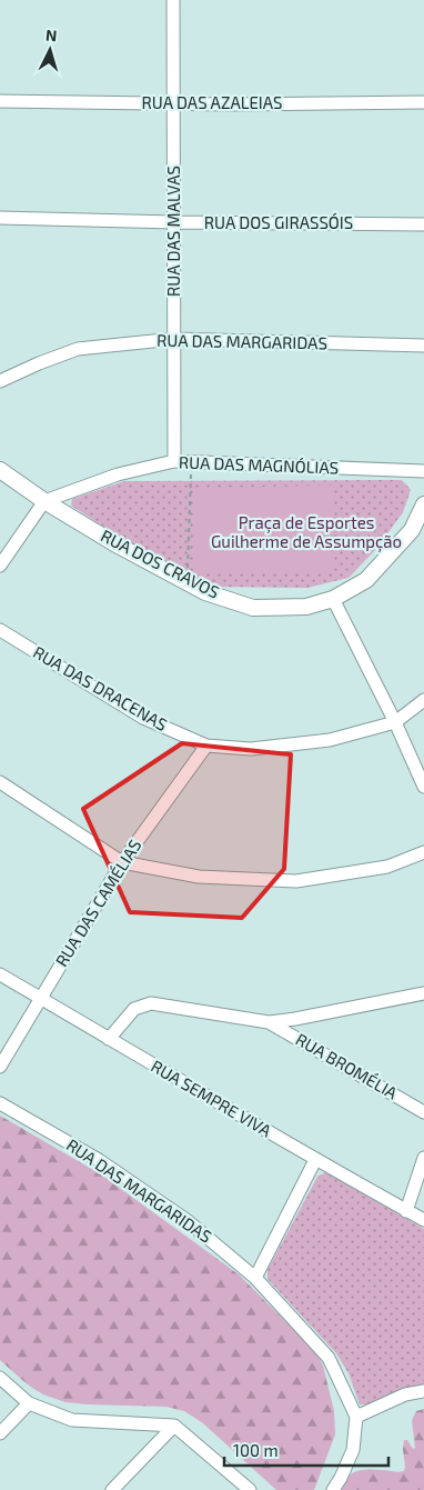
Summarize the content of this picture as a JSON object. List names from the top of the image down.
{
  "streets": {
    "street": [
      "RUA DAS AZALEIAS",
      "RUA DOS GIRASSÓIS",
      "RUA DAS MALVAS",
      "RUA DAS MARGARIDAS",
      "RUA DAS MAGNÓLIAS",
      "RUA DOS CRAVOS",
      "RUA DAS DRACENAS",
      "RUA DAS CAMÉLIAS",
      "RUA BROMÉLIA",
      "RUA SEMPRE VIVA"
    ]
  },
  "crossings": [
    ["RUA DAS AZALEIAS", "RUA DAS MALVAS"],
    ["RUA DOS GIRASSÓIS", "RUA DAS MALVAS"],
    ["RUA DAS MALVAS", "RUA DAS MARGARIDAS"],
    ["RUA DAS MALVAS", "RUA DAS MAGNÓLIAS"],
    ["RUA DAS MAGNÓLIAS", "RUA DOS CRAVOS"],
    ["RUA DAS DRACENAS", "RUA DAS CAMÉLIAS"],
    ["RUA DAS CAMÉLIAS", "RUA SEMPRE VIVA"]
  ],
  "parks": ["Praça de Esportes Guilherme de Assumpção"],
  "scale_bar": "100 m",
  "north": "top"
}
